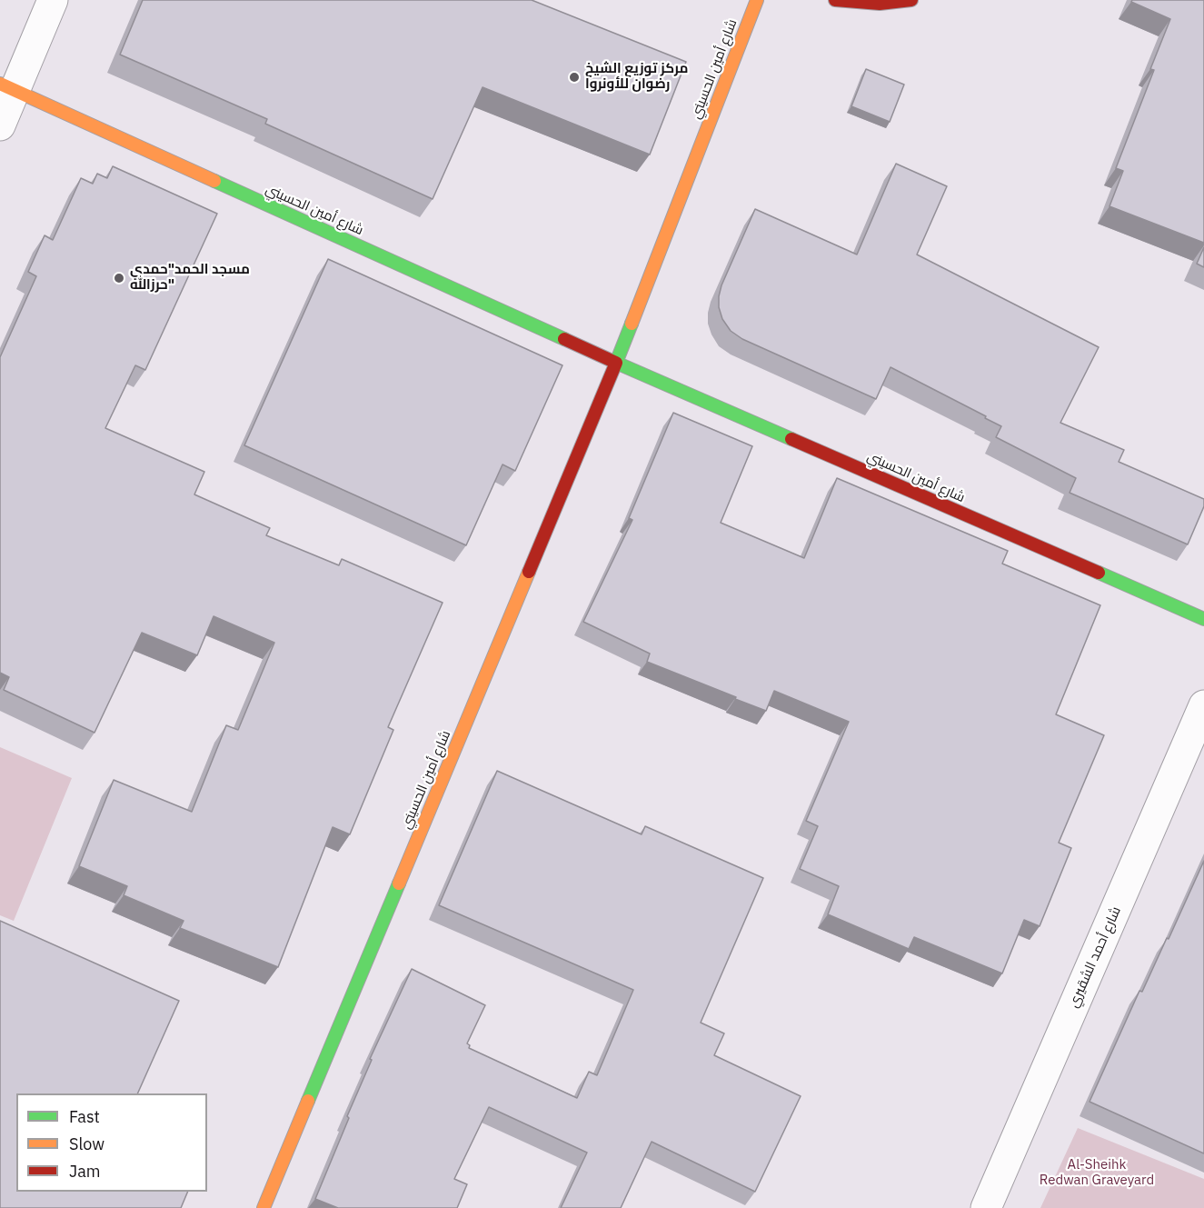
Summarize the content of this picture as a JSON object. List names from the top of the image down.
{
  "streets": {
    "street": ["شارع أمين الحسيني", "شارع أحمد الشقيري"]
  },
  "parks": ["Al-Sheihk Redwan Graveyard"],
  "places": ["مركز توزيع الشيخ رضوان للأونروا", "مسجد الحمد\"حمدي حرزالله\""],
  "legend": ["Fast", "Slow", "Jam"]
}
